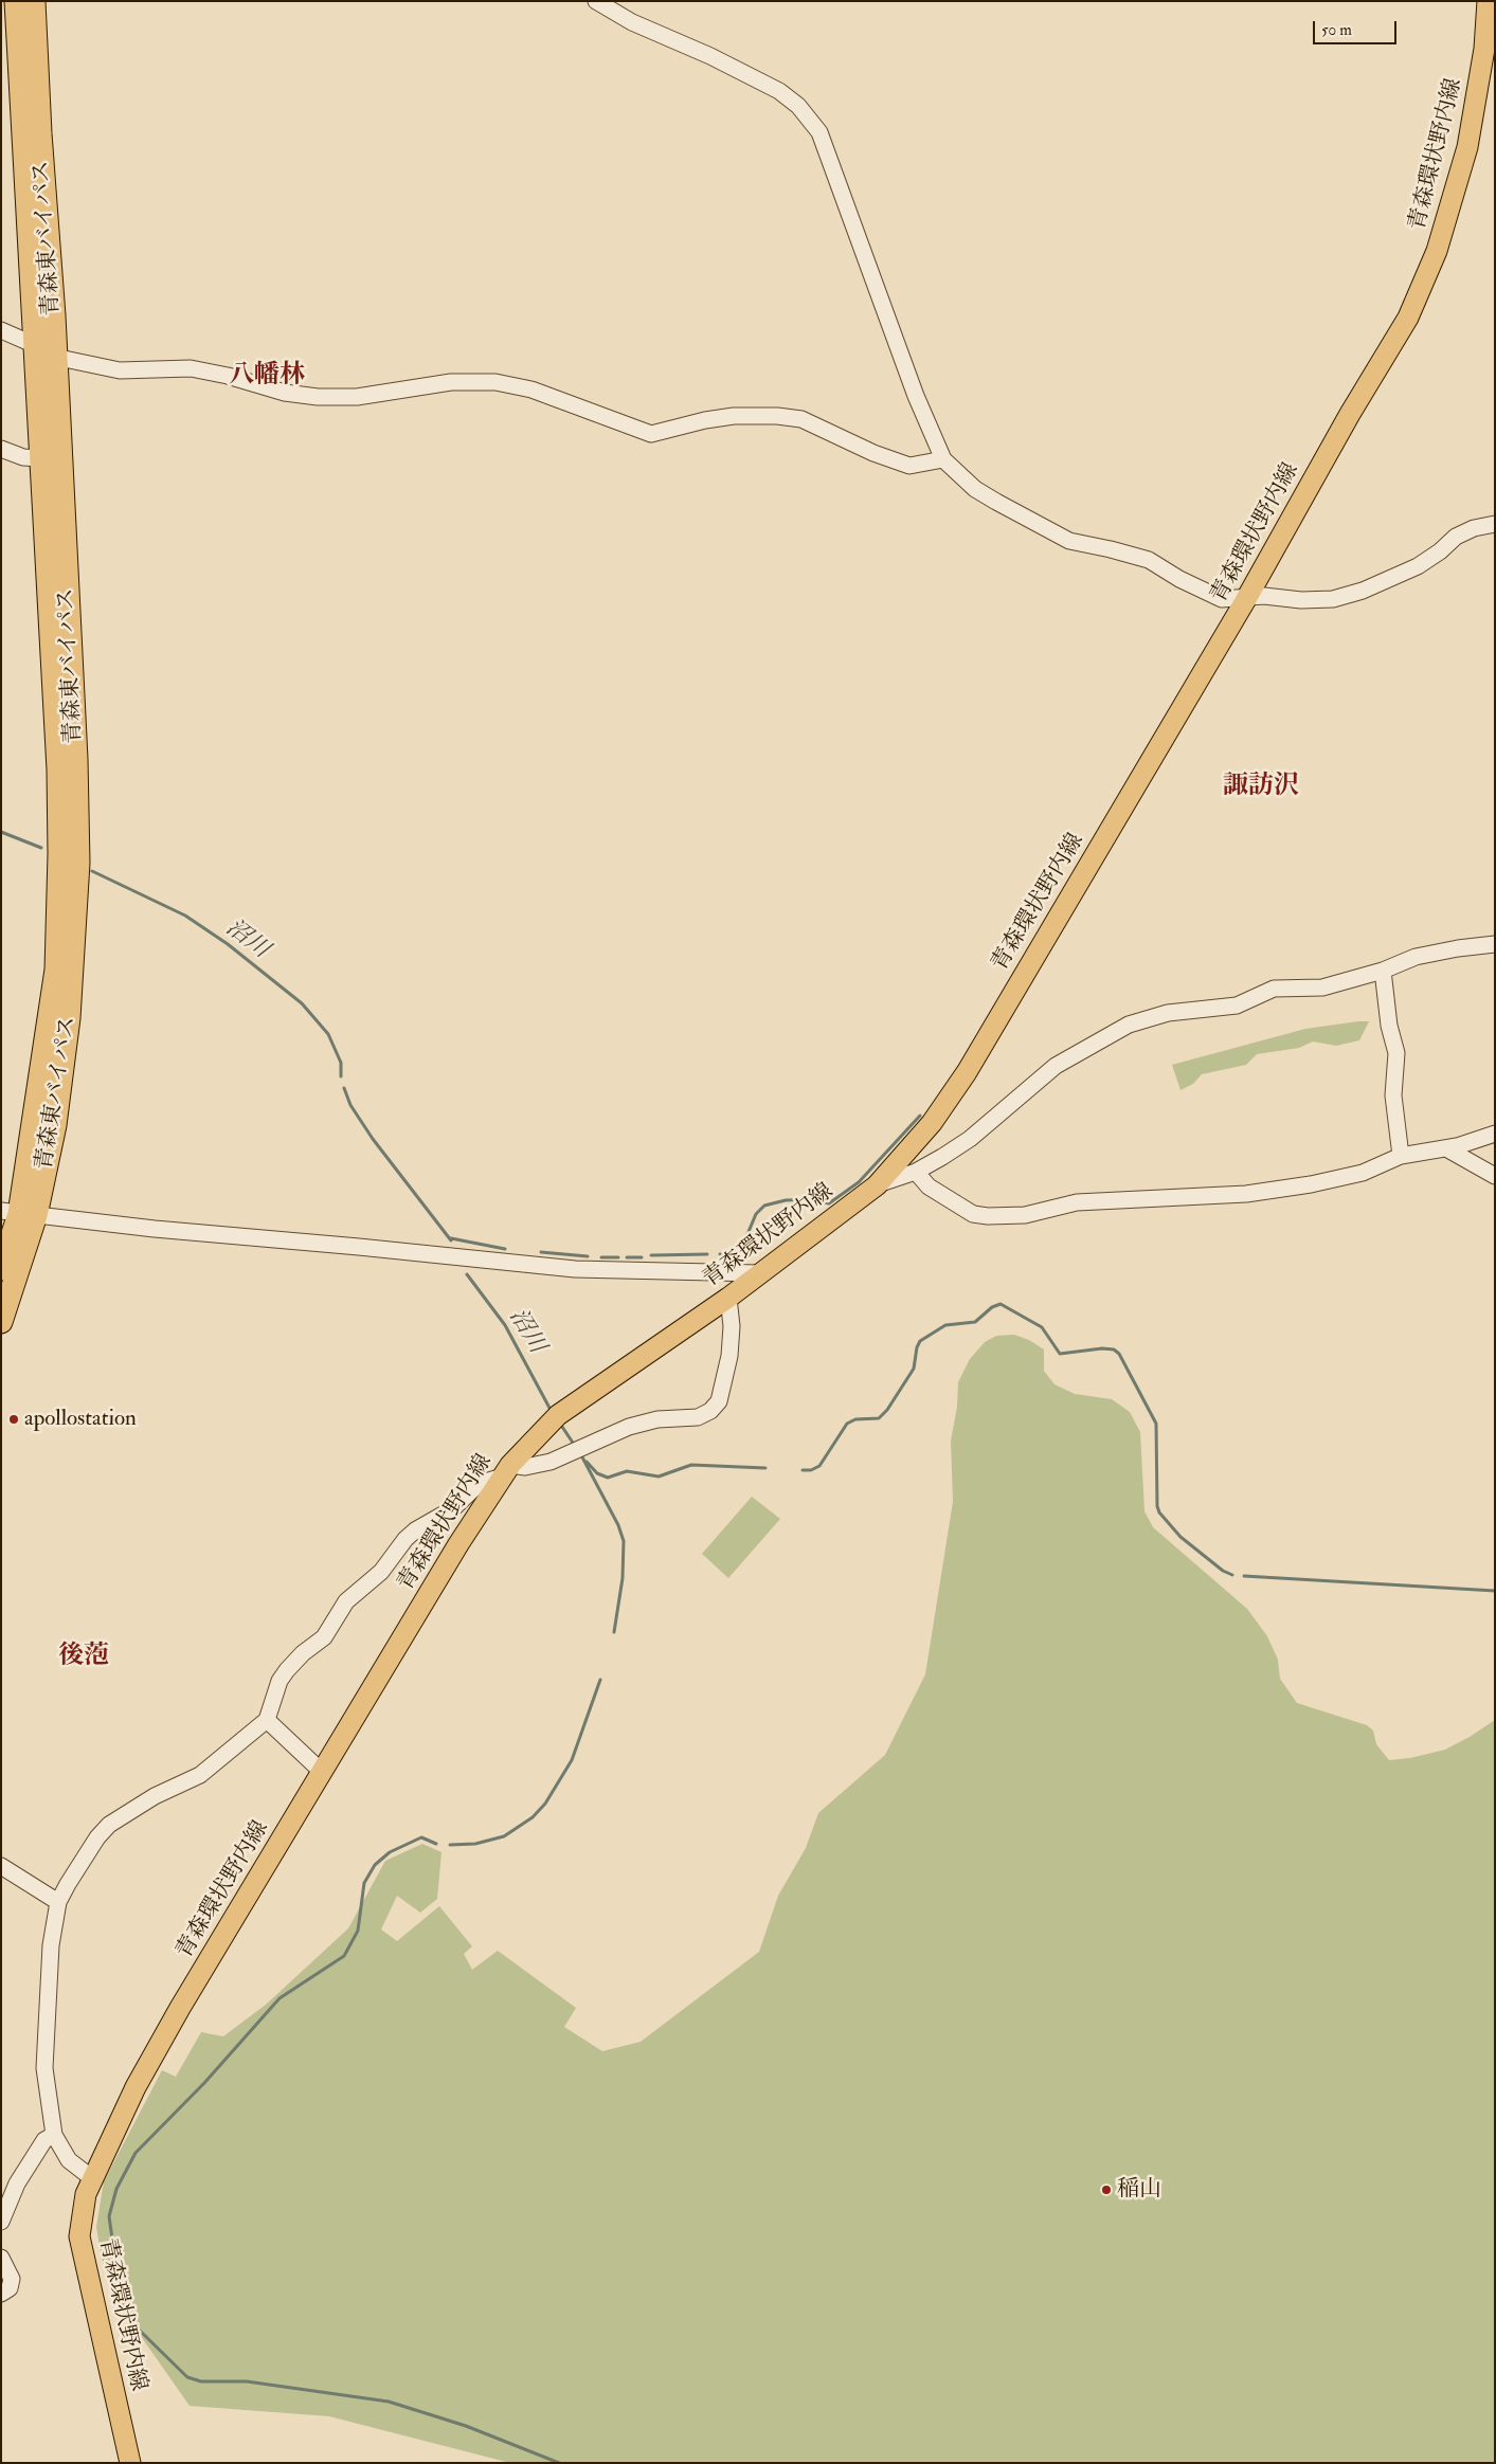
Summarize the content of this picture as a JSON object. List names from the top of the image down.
{
  "streets": {
    "highway": ["青森東バイパス"],
    "main road": ["青森環状野内線"]
  },
  "districts": ["八幡林", "諏訪沢", "後萢"],
  "water": ["沼川"],
  "places": ["apollostation", "稲山"],
  "scale_bar": "50 m"
}
